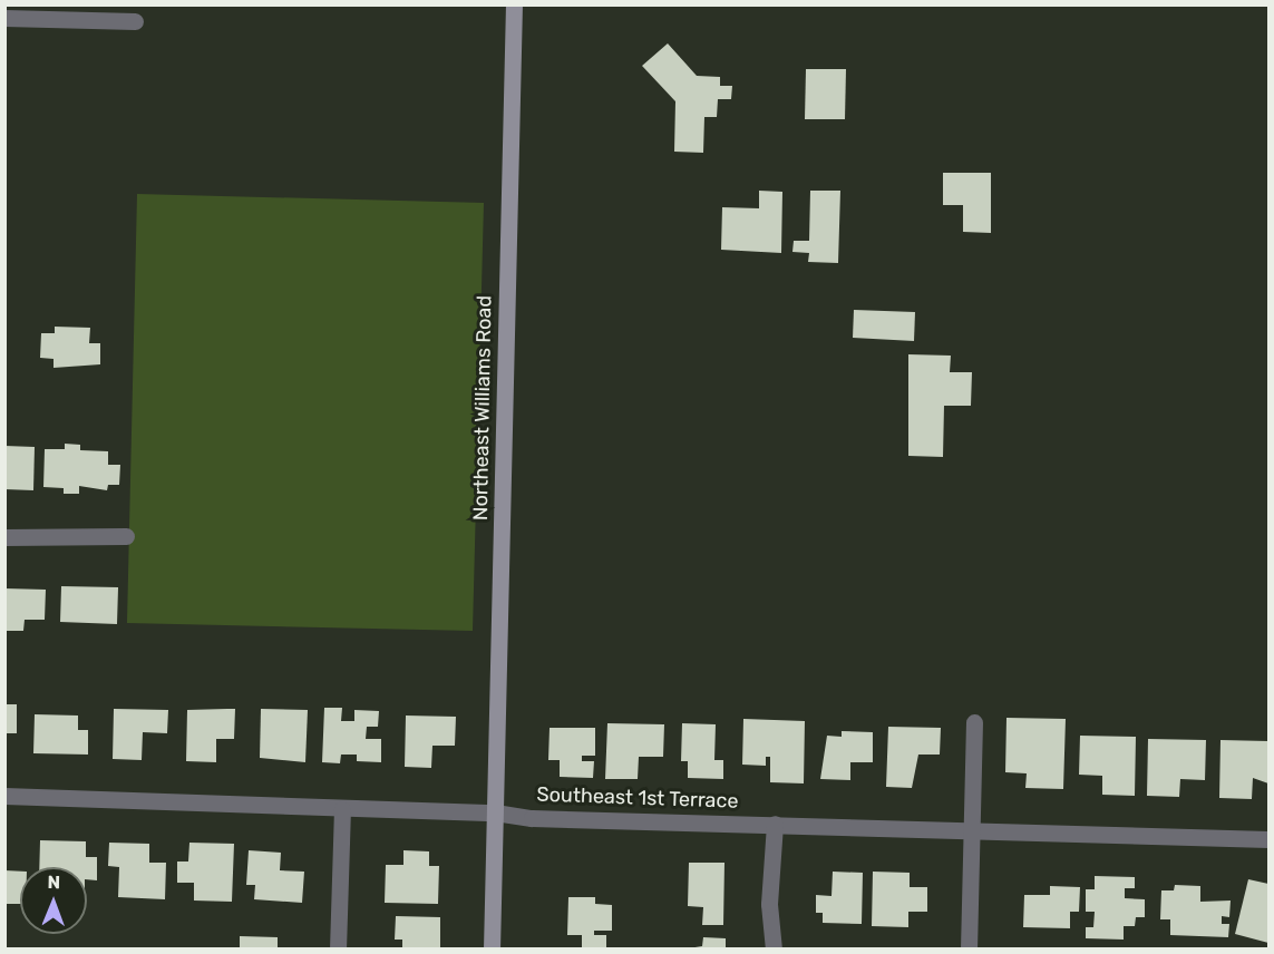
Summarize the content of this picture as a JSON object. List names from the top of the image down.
{
  "streets": {
    "street": ["Northeast Williams Road", "Southeast 1st Terrace"]
  },
  "crossings": [
    ["Northeast Williams Road", "Southeast 1st Terrace"]
  ],
  "north": "top"
}
